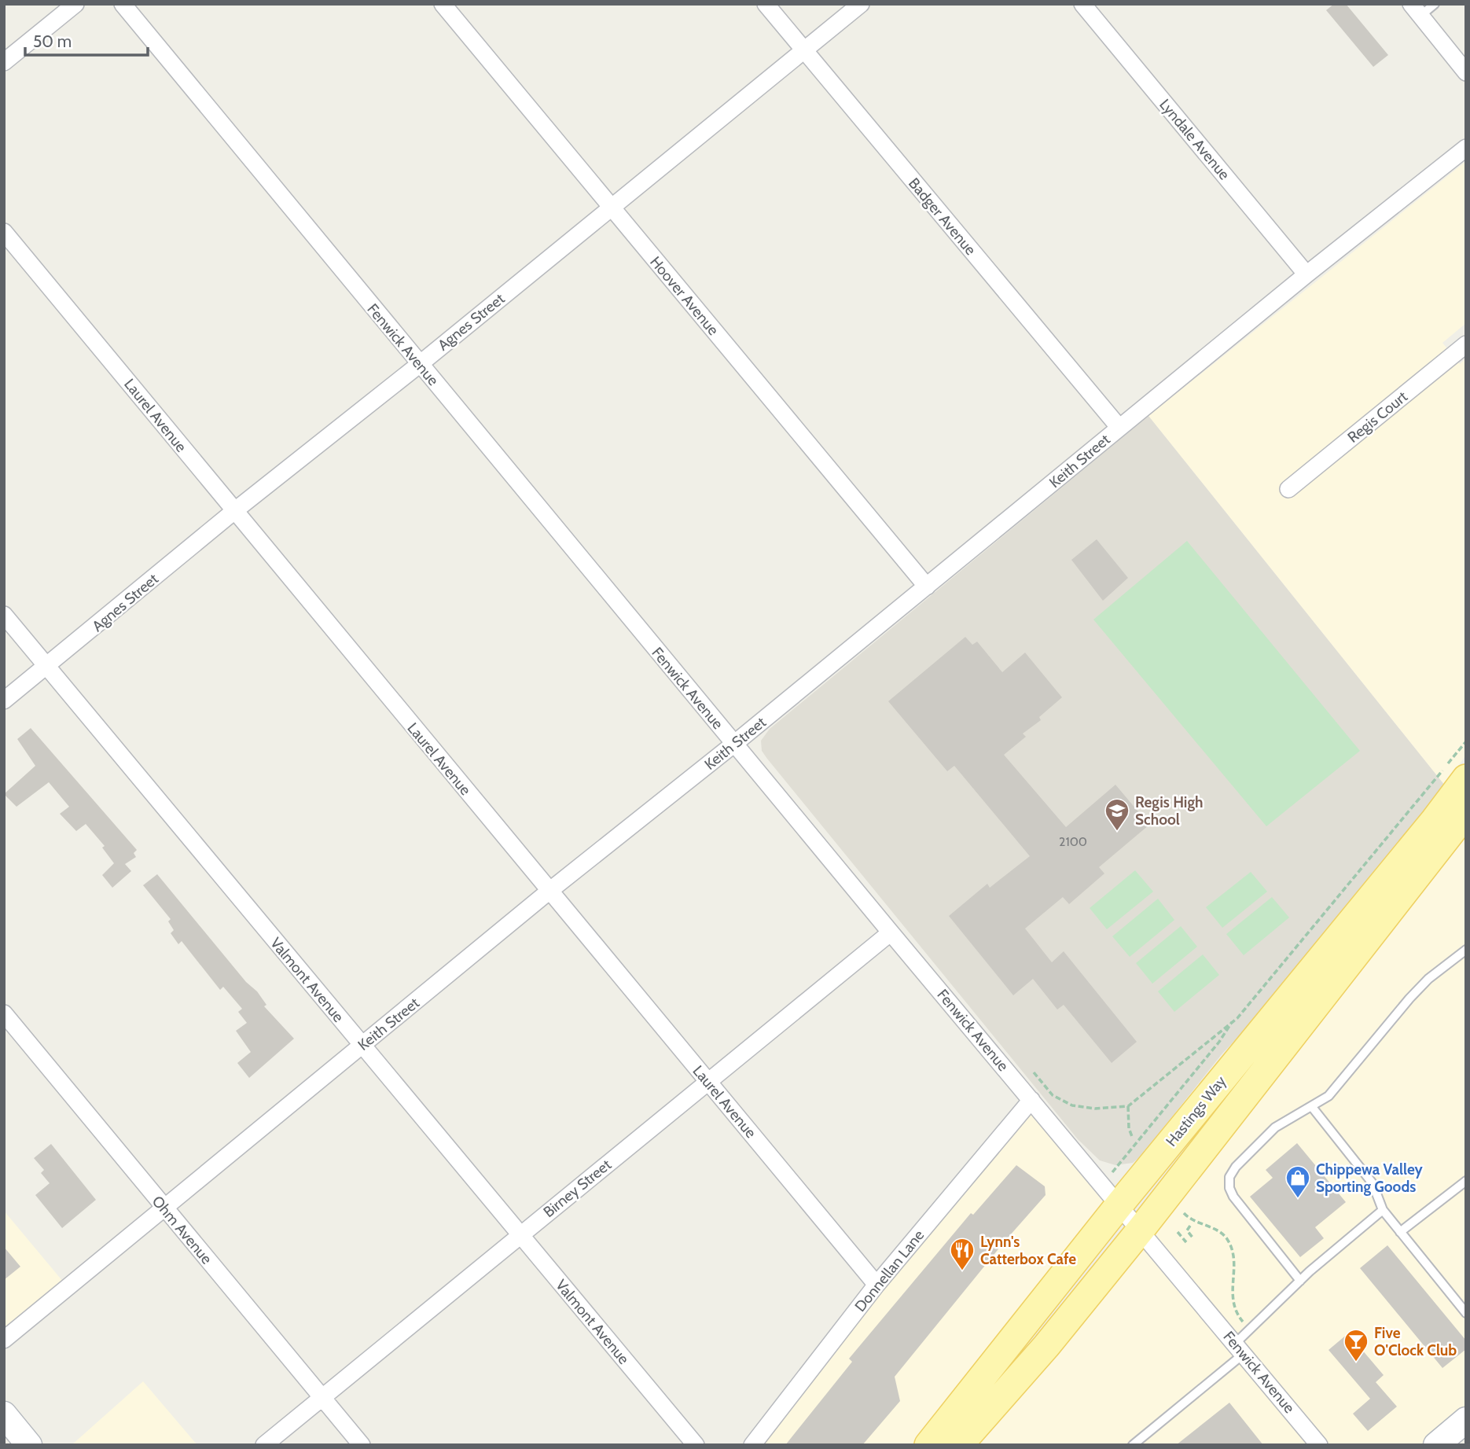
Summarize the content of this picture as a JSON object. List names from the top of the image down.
{
  "streets": {
    "main road": ["Hastings Way"],
    "street": [
      "Lyndale Avenue",
      "Badger Avenue",
      "Hoover Avenue",
      "Agnes Street",
      "Fenwick Avenue",
      "Laurel Avenue",
      "Regis Court",
      "Keith Street",
      "Valmont Avenue",
      "Birney Street",
      "Ohm Avenue",
      "Donnellan Lane"
    ]
  },
  "crossings": [
    ["Lyndale Avenue", "Keith Street"],
    ["Badger Avenue", "Agnes Street"],
    ["Badger Avenue", "Keith Street"],
    ["Hoover Avenue", "Agnes Street"],
    ["Hoover Avenue", "Keith Street"],
    ["Agnes Street", "Fenwick Avenue"],
    ["Agnes Street", "Laurel Avenue"],
    ["Agnes Street", "Valmont Avenue"],
    ["Fenwick Avenue", "Keith Street"],
    ["Fenwick Avenue", "Hastings Way"],
    ["Fenwick Avenue", "Birney Street"],
    ["Fenwick Avenue", "Donnellan Lane"],
    ["Laurel Avenue", "Keith Street"],
    ["Laurel Avenue", "Birney Street"],
    ["Laurel Avenue", "Donnellan Lane"],
    ["Keith Street", "Valmont Avenue"],
    ["Keith Street", "Ohm Avenue"],
    ["Valmont Avenue", "Birney Street"],
    ["Birney Street", "Ohm Avenue"]
  ],
  "places": {
    "school or university": ["Regis High School"],
    "shop": ["Chippewa Valley Sporting Goods"],
    "restaurant": ["Lynn's Catterbox Cafe"],
    "bar": ["Five O'Clock Club"]
  },
  "house_numbers": ["2100"],
  "scale_bar": "50 m"
}
